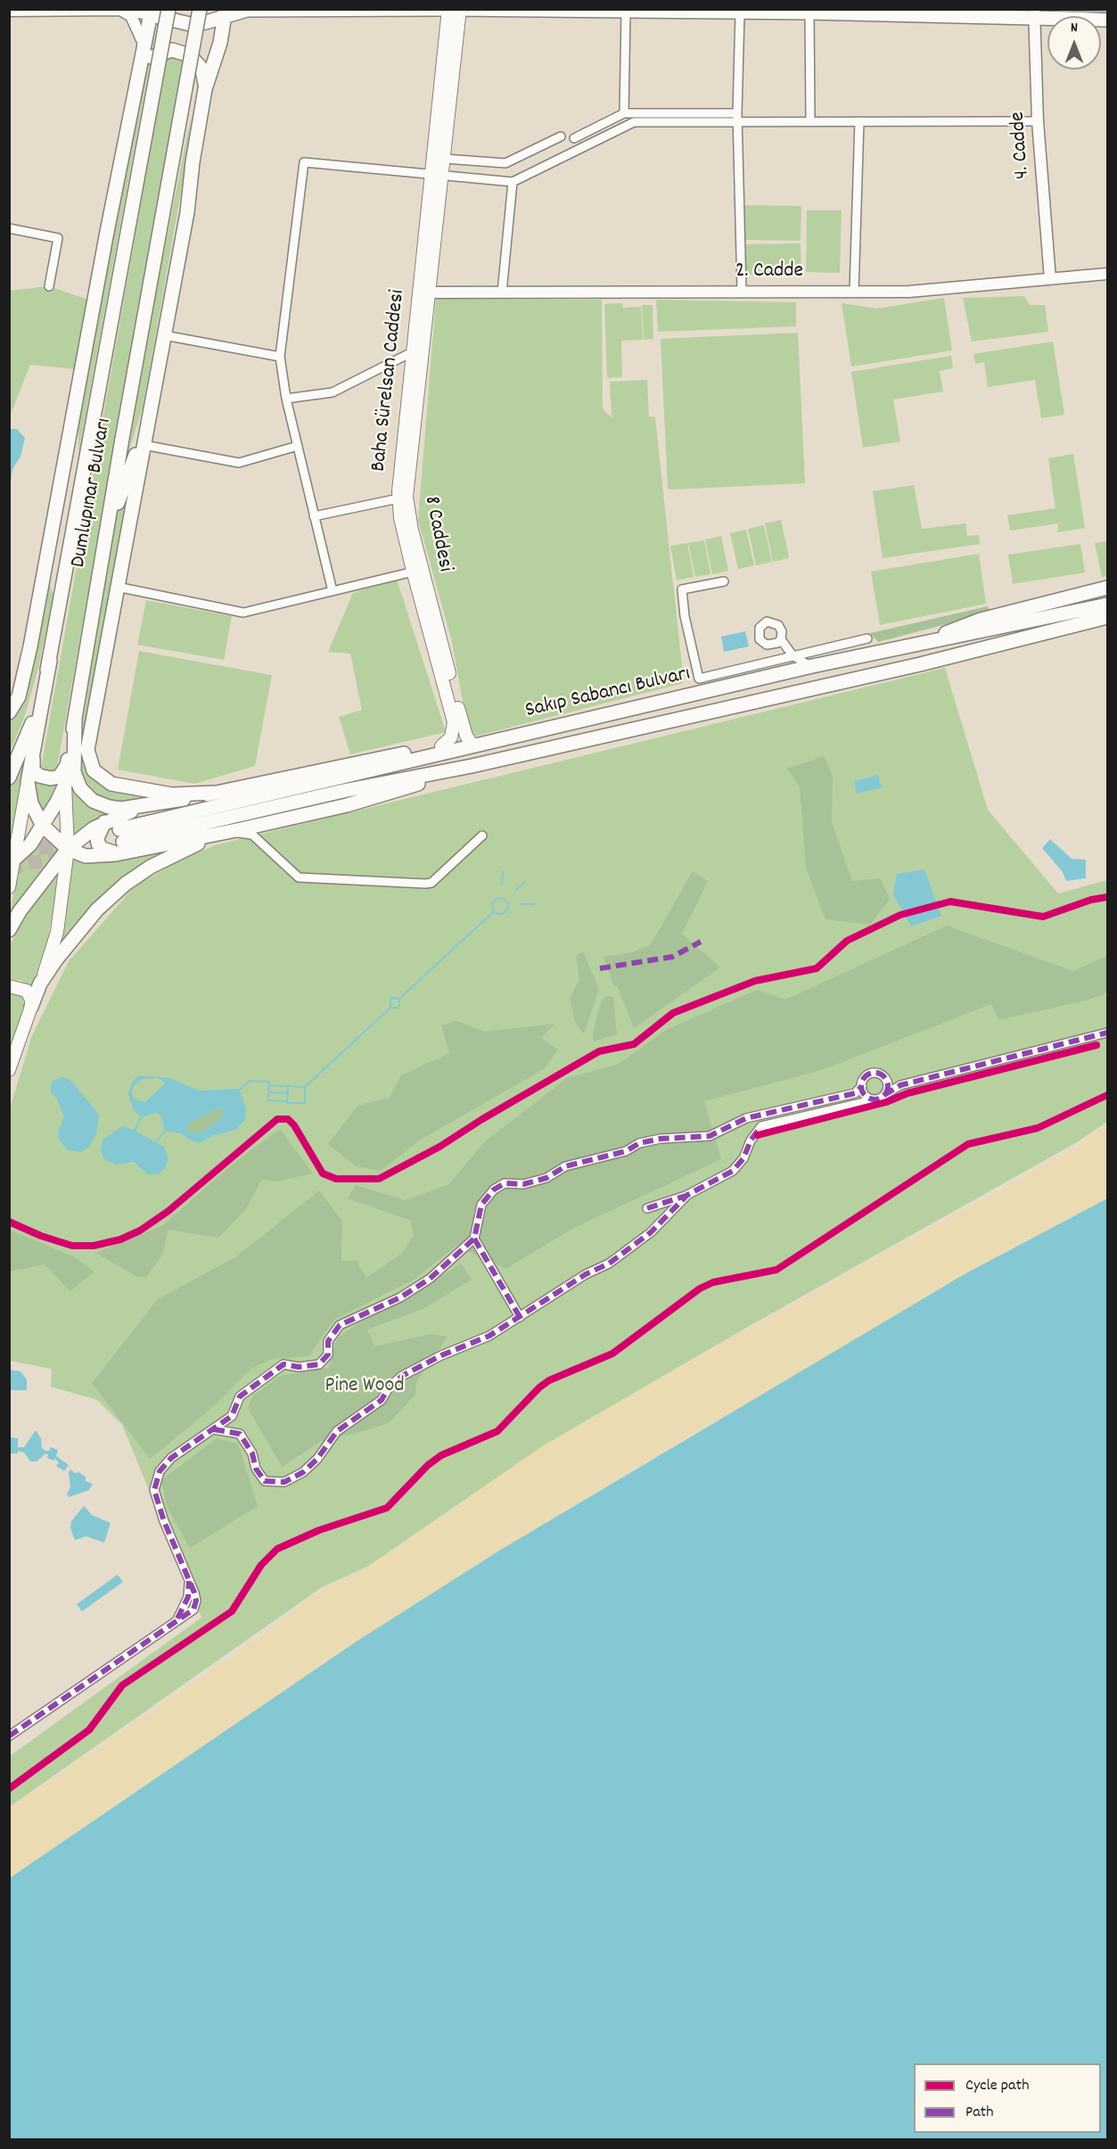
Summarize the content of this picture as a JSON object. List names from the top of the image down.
{
  "streets": {
    "main road": [
      "Baha Sürelsan Caddesi",
      "Dumlupınar Bulvarı",
      "8 Caddesi",
      "Sakıp Sabancı Bulvarı"
    ],
    "street": ["4. Cadde", "2. Cadde"]
  },
  "crossings": [
    ["4. Cadde", "2. Cadde"],
    ["2. Cadde", "Baha Sürelsan Caddesi"],
    ["2. Cadde", "8 Caddesi"],
    ["Baha Sürelsan Caddesi", "8 Caddesi"],
    ["8 Caddesi", "Sakıp Sabancı Bulvarı"]
  ],
  "parks": ["Pine Wood"],
  "legend": ["Cycle path", "Path"],
  "north": "top"
}
